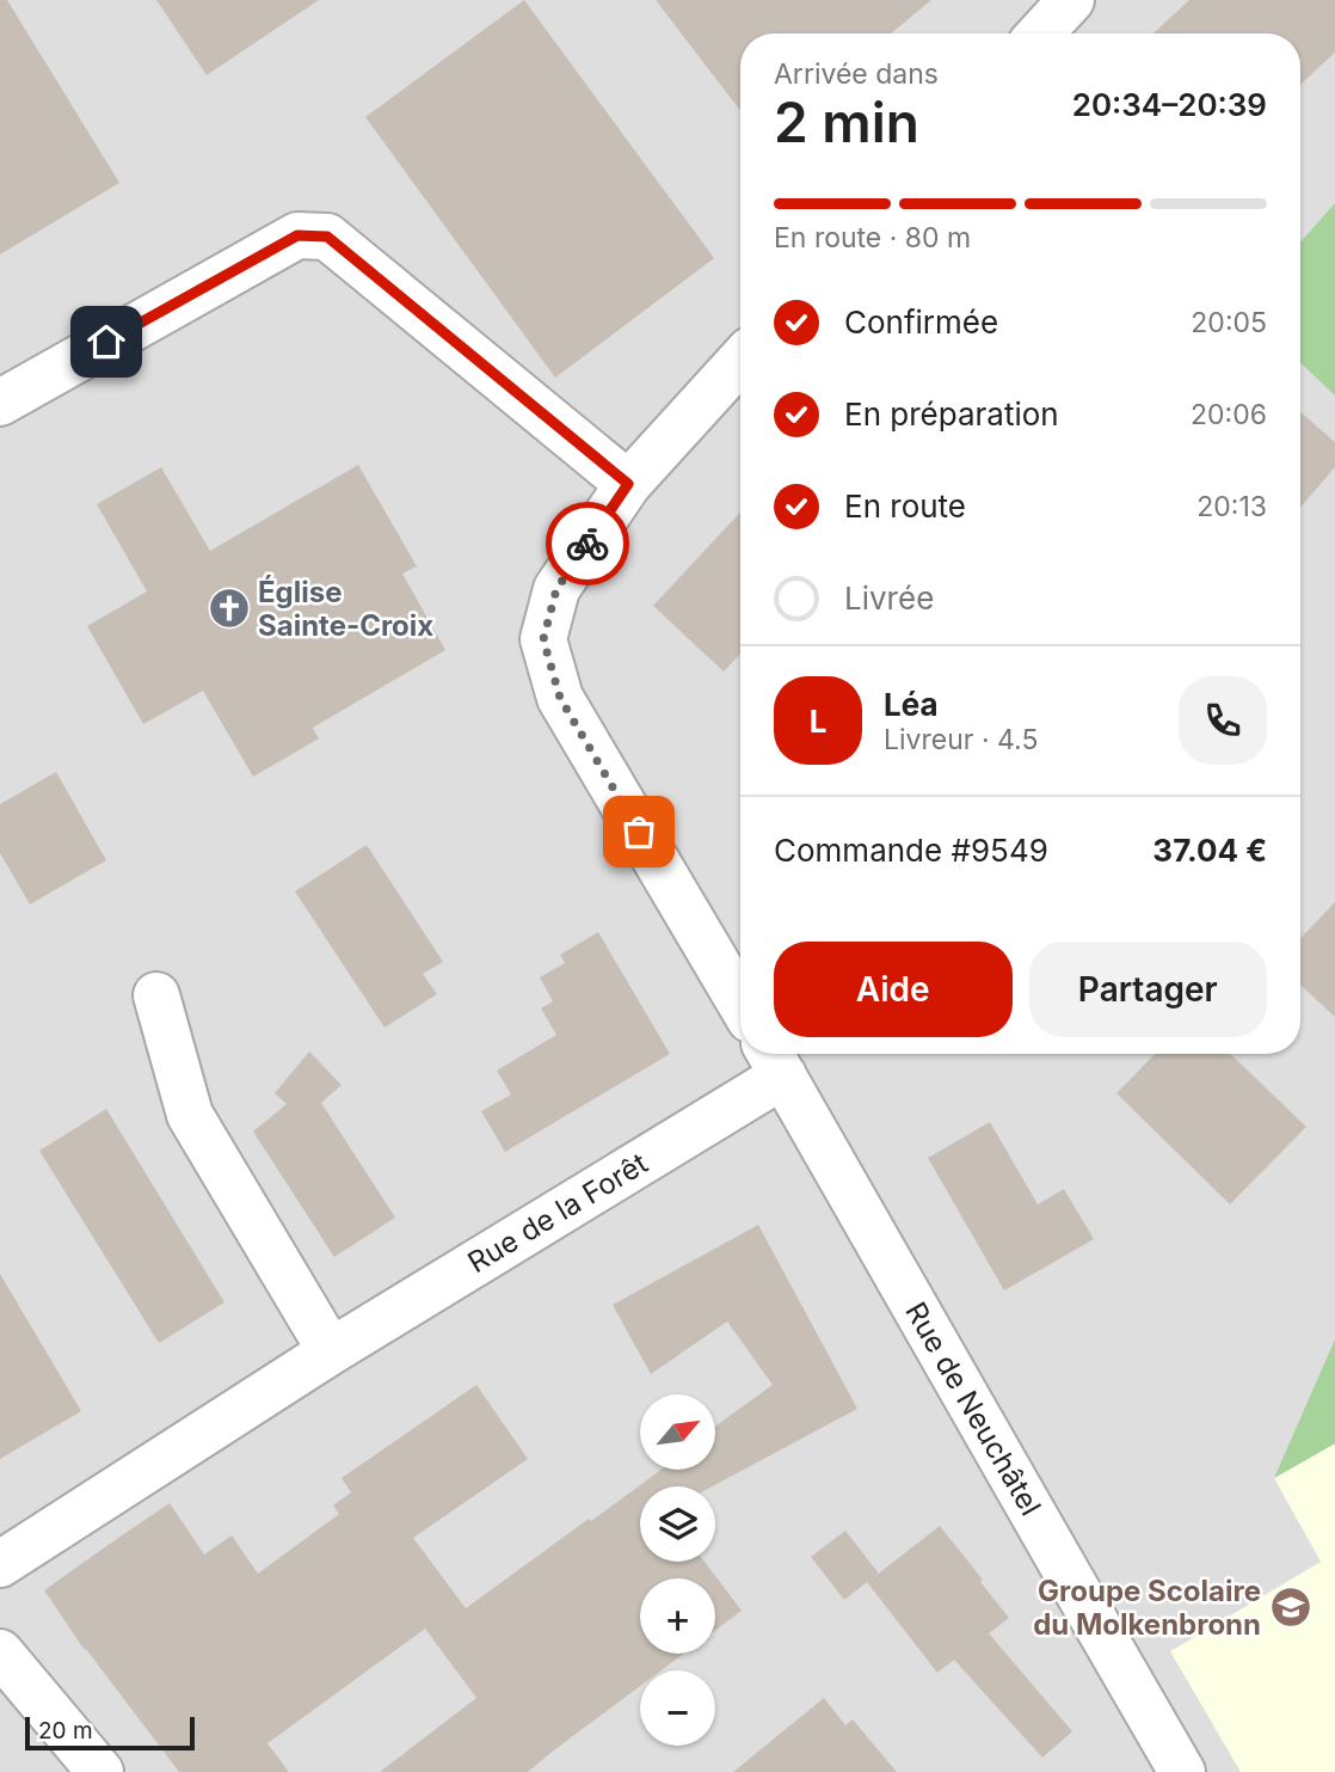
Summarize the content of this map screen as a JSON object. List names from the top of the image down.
{
  "streets": {
    "street": ["Rue de la Forêt", "Rue de Neuchâtel"]
  },
  "crossings": [
    ["Rue de la Forêt", "Rue de Neuchâtel"]
  ],
  "places": {
    "church": ["Église Sainte-Croix"],
    "school or university": ["Groupe Scolaire du Molkenbronn"]
  },
  "scale_bar": "20 m",
  "north": "top right",
  "page": {
    "heading": ["2 min", "Arrivée dans", "20:34–20:39"],
    "panel": [
      "Léa",
      "Livreur · 4.5",
      "Commande #9549",
      "37.04 €"
    ],
    "bar": "En route · 80 m",
    "list": [
      ["Confirmée", "20:05"],
      ["En préparation", "20:06"],
      ["En route", "20:13"],
      "Livrée"
    ],
    "round": "L",
    "buttons": ["Aide", "Partager"],
    "map_buttons": ["+", "−"],
    "scale": "20 m"
  }
}
